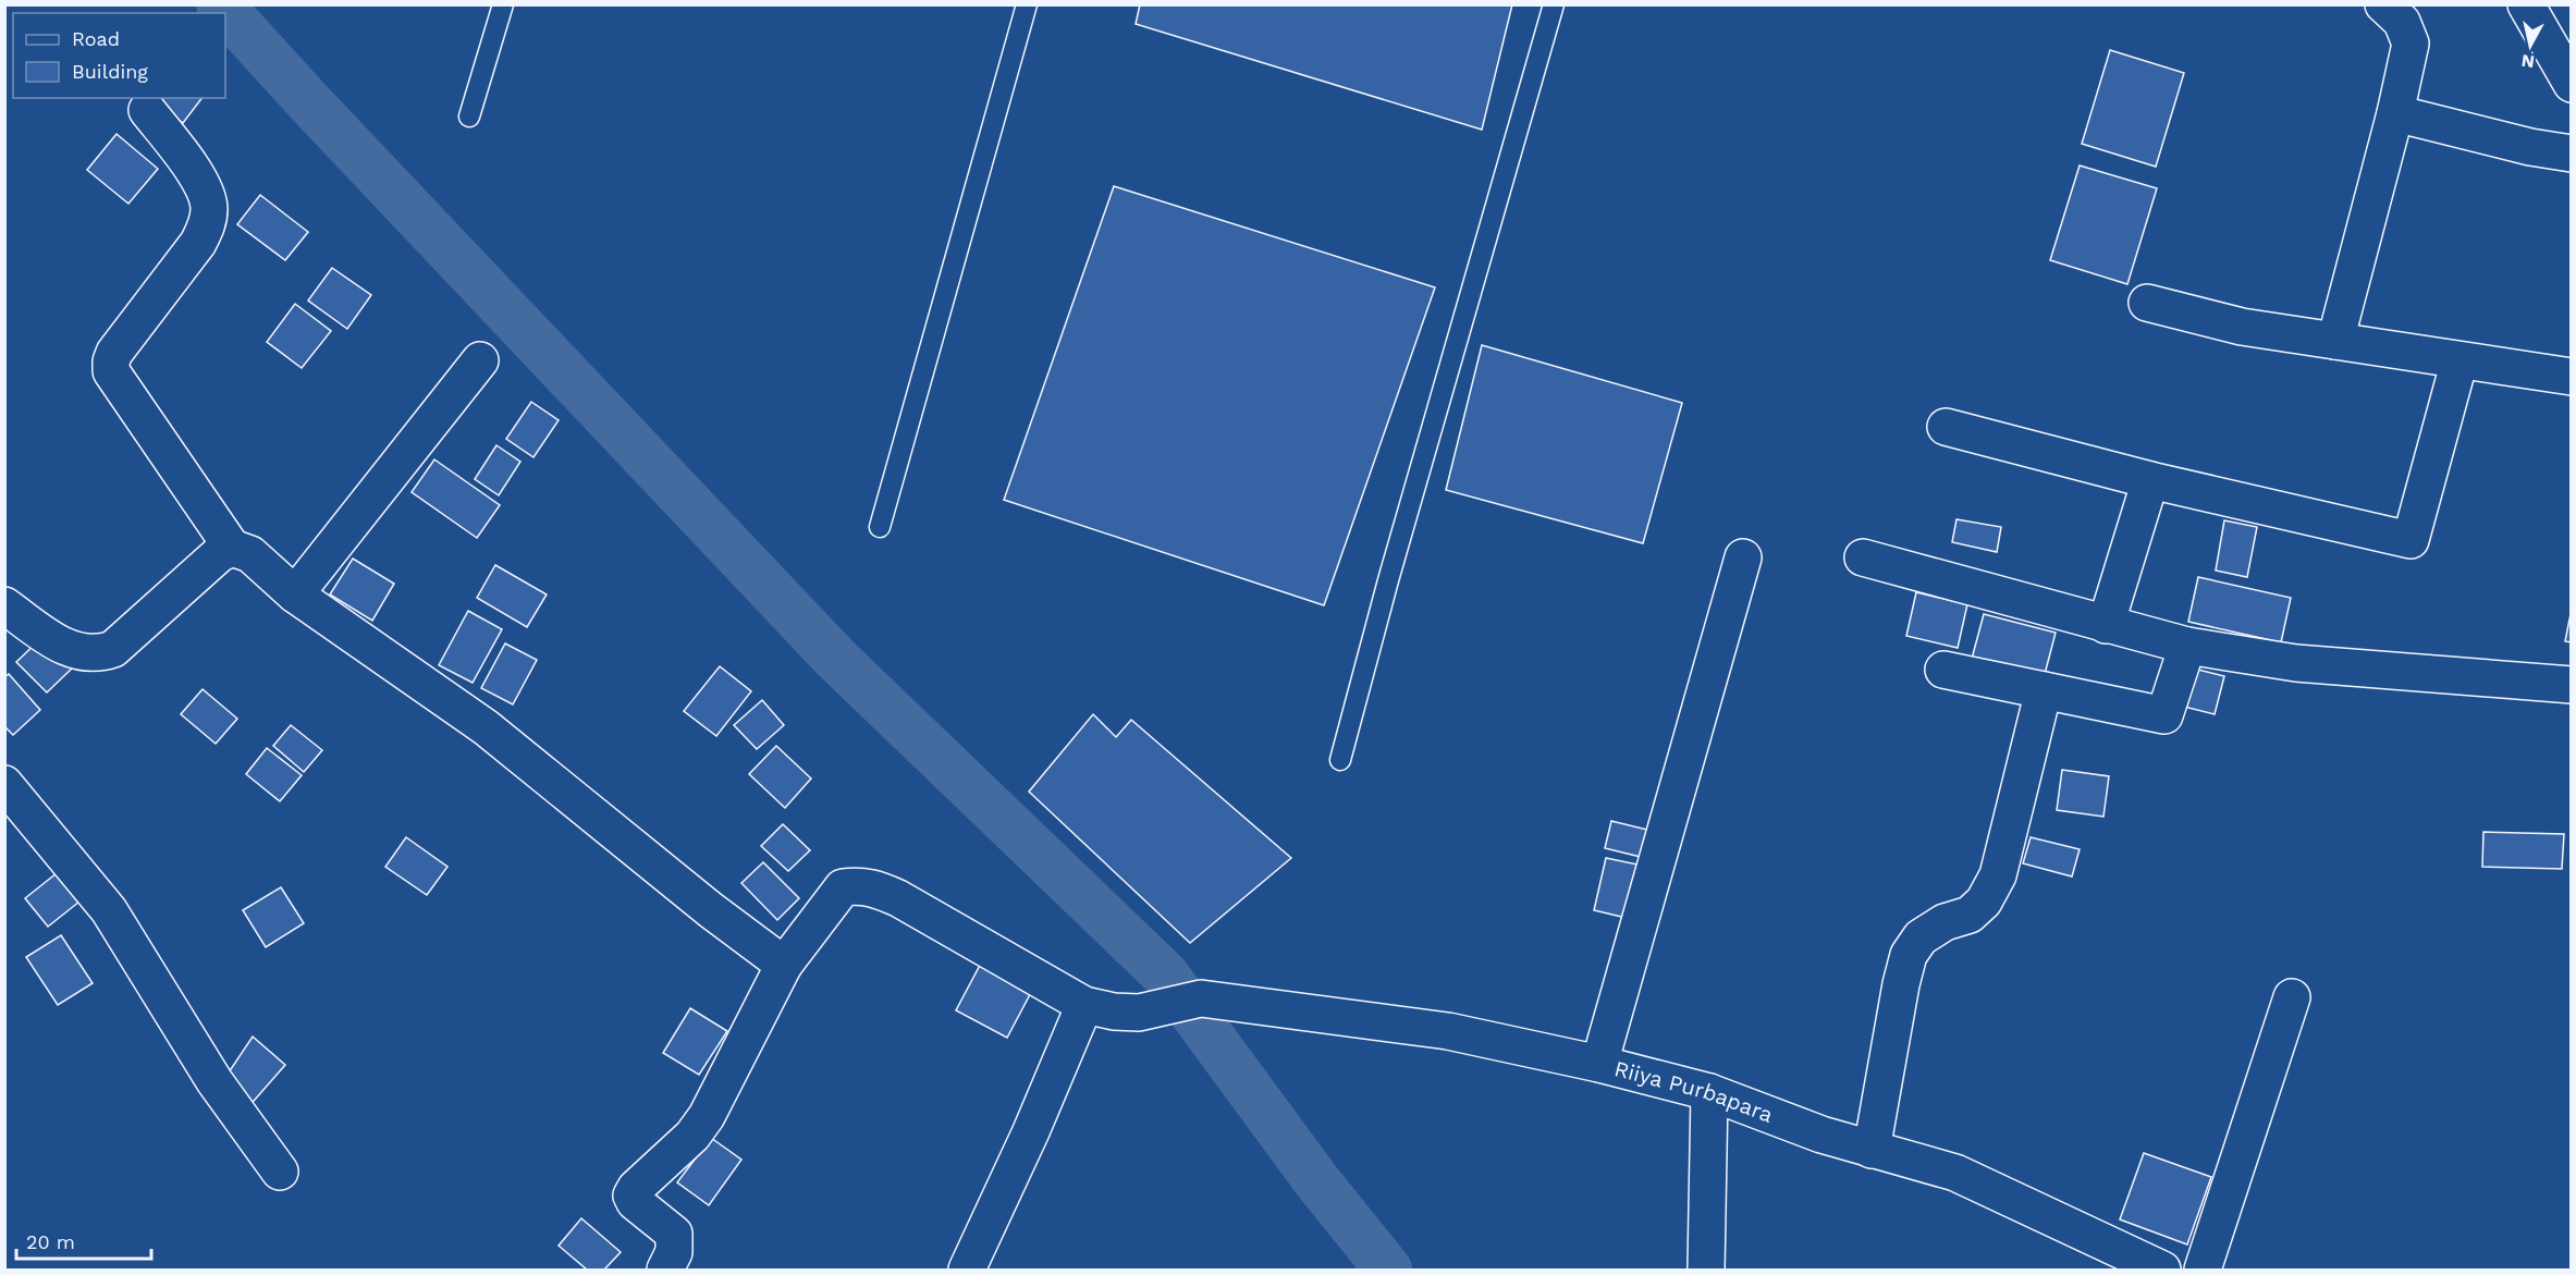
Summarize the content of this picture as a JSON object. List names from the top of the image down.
{
  "streets": {
    "street": ["Riiya Purbapara"]
  },
  "legend": ["Road", "Building"],
  "scale_bar": "20 m",
  "north": "bottom"
}
